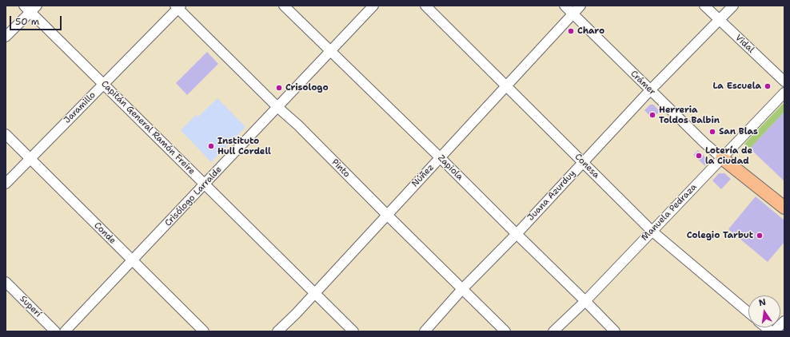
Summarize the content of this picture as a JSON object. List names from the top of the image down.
{
  "streets": {
    "street": [
      "Vidal",
      "Crámer",
      "Jaramillo",
      "Capitán General Ramón Freire",
      "Conesa",
      "Zapiola",
      "Pinto",
      "Núñez",
      "Juana Azurduy",
      "Crisólogo Larralde",
      "Manuela Pedraza",
      "Conde",
      "Superí"
    ]
  },
  "crossings": [
    ["Vidal", "Juana Azurduy"],
    ["Crámer", "Núñez"],
    ["Crámer", "Juana Azurduy"],
    ["Crámer", "Manuela Pedraza"],
    ["Jaramillo", "Capitán General Ramón Freire"],
    ["Jaramillo", "Pinto"],
    ["Jaramillo", "Conde"],
    ["Capitán General Ramón Freire", "Núñez"],
    ["Capitán General Ramón Freire", "Crisólogo Larralde"],
    ["Conesa", "Núñez"],
    ["Conesa", "Juana Azurduy"],
    ["Conesa", "Manuela Pedraza"],
    ["Zapiola", "Núñez"],
    ["Zapiola", "Juana Azurduy"],
    ["Zapiola", "Crisólogo Larralde"],
    ["Zapiola", "Manuela Pedraza"],
    ["Pinto", "Núñez"],
    ["Pinto", "Juana Azurduy"],
    ["Pinto", "Crisólogo Larralde"],
    ["Crisólogo Larralde", "Conde"]
  ],
  "places": [
    "Charo",
    "La Escuela",
    "Crisologo",
    "Herreria Toldos Balbin",
    "San Blas",
    "Instituto Hull Cordell",
    "Lotería de la Ciudad",
    "Colegio Tarbut"
  ],
  "scale_bar": "50 m",
  "north": "top"
}
